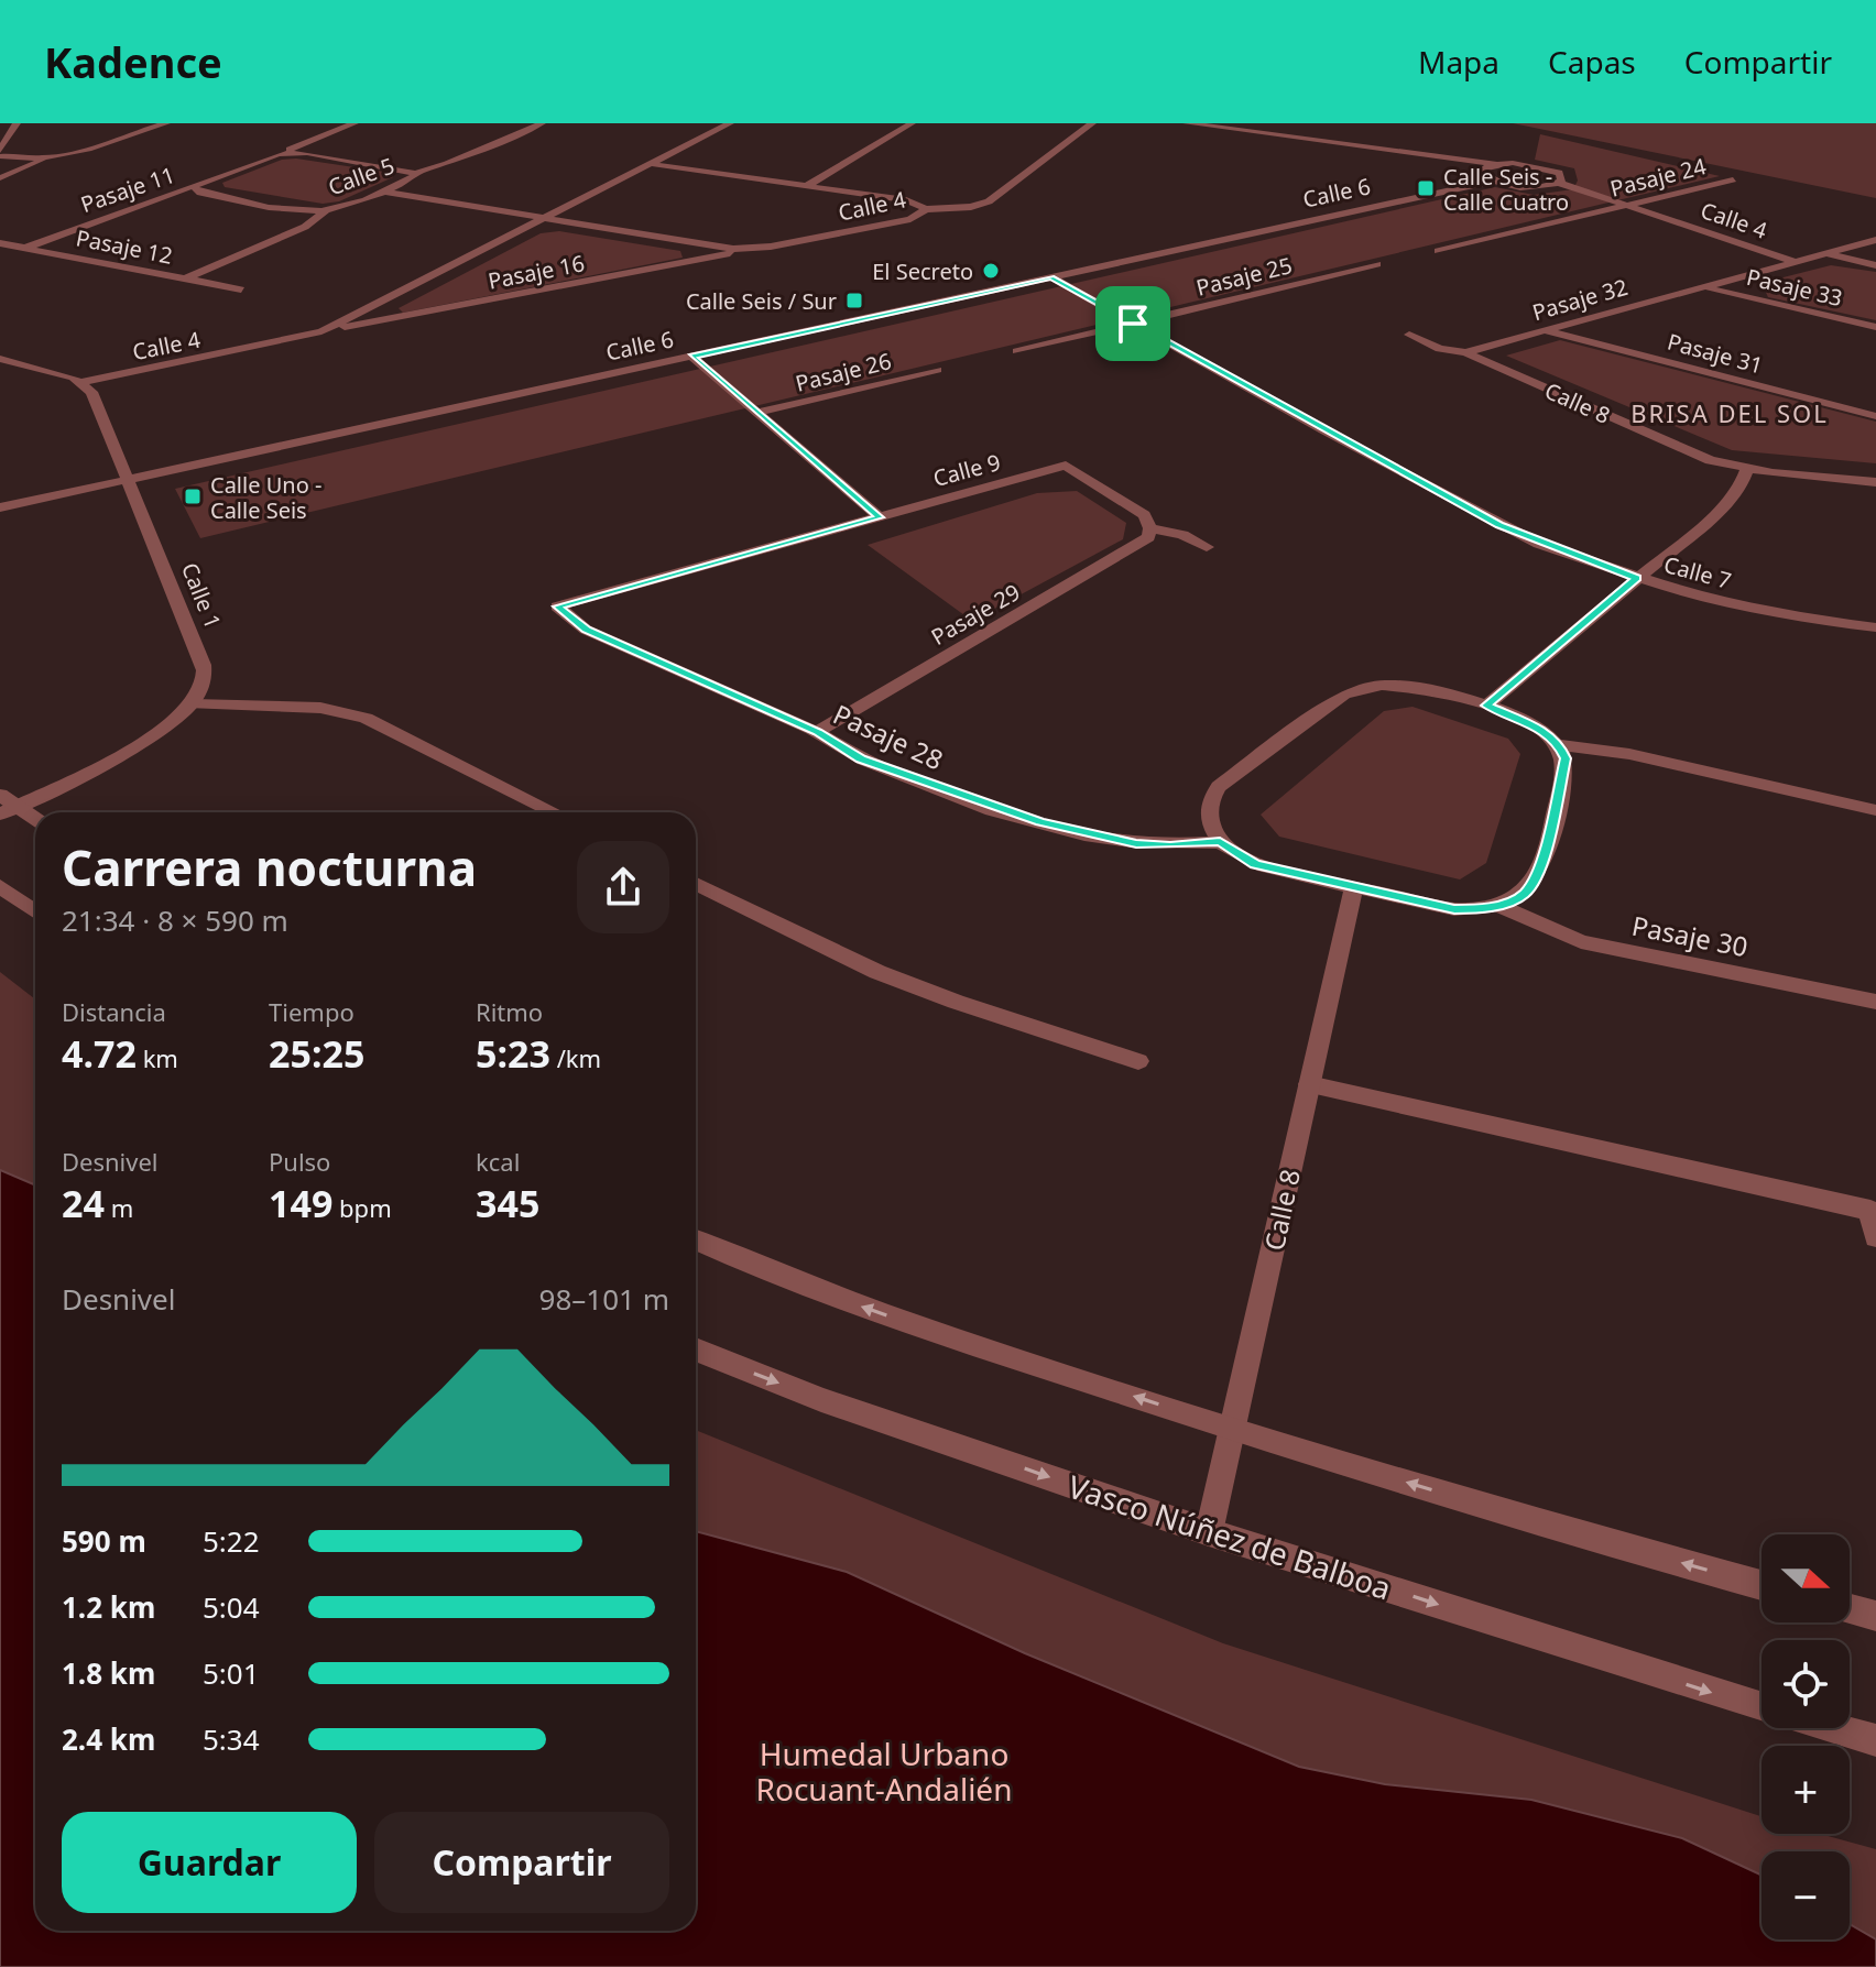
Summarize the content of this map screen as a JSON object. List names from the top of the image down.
{
  "streets": {
    "street": [
      "Calle 5",
      "Pasaje 24",
      "Pasaje 11",
      "Calle 6",
      "Calle 4",
      "Pasaje 12",
      "Pasaje 16",
      "Pasaje 25",
      "Pasaje 33",
      "Pasaje 32",
      "Pasaje 31",
      "Pasaje 26",
      "Calle 8",
      "Calle 9",
      "Calle 7",
      "Calle 1",
      "Pasaje 29",
      "Pasaje 28",
      "Pasaje 30",
      "Vasco Núñez de Balboa"
    ]
  },
  "crossings": [
    ["Calle 5", "Pasaje 11"],
    ["Calle 5", "Calle 4"],
    ["Pasaje 24", "Calle 4"],
    ["Pasaje 11", "Pasaje 12"],
    ["Calle 6", "Calle 4"],
    ["Calle 6", "Calle 7"],
    ["Calle 6", "Calle 1"],
    ["Calle 4", "Pasaje 16"],
    ["Calle 4", "Pasaje 33"],
    ["Calle 4", "Pasaje 32"],
    ["Calle 4", "Calle 1"],
    ["Pasaje 25", "Calle 7"],
    ["Pasaje 33", "Pasaje 32"],
    ["Pasaje 32", "Pasaje 31"],
    ["Pasaje 32", "Calle 8"],
    ["Calle 8", "Vasco Núñez de Balboa"],
    ["Calle 9", "Pasaje 29"],
    ["Calle 9", "Pasaje 28"],
    ["Pasaje 29", "Pasaje 28"]
  ],
  "districts": ["BRISA DEL SOL"],
  "parks": ["Humedal Urbano Rocuant-Andalién"],
  "places": {
    "transit": ["Calle Seis - Calle Cuatro", "Calle Seis / Sur", "Calle Uno - Calle Seis"],
    "other": ["El Secreto"]
  },
  "north": "right",
  "page": {
    "header": "Kadence",
    "nav": ["Mapa", "Capas", "Compartir"],
    "heading": ["Carrera nocturna", "21:34 · 8 × 590 m"],
    "stats": [
      ["Distancia", "4.72 km"],
      ["Tiempo", "25:25"],
      ["Ritmo", "5:23 /km"],
      ["Desnivel", "24 m"],
      ["Pulso", "149 bpm"],
      ["kcal", "345"]
    ],
    "chart": ["Desnivel", "98–101 m"],
    "list": [
      {
        "name": "590 m",
        "note": "5:22"
      },
      {
        "name": "1.2 km",
        "note": "5:04"
      },
      {
        "name": "1.8 km",
        "note": "5:01"
      },
      {
        "name": "2.4 km",
        "note": "5:34"
      }
    ],
    "map_buttons": ["+", "−"],
    "buttons": ["Guardar", "Compartir"]
  }
}
